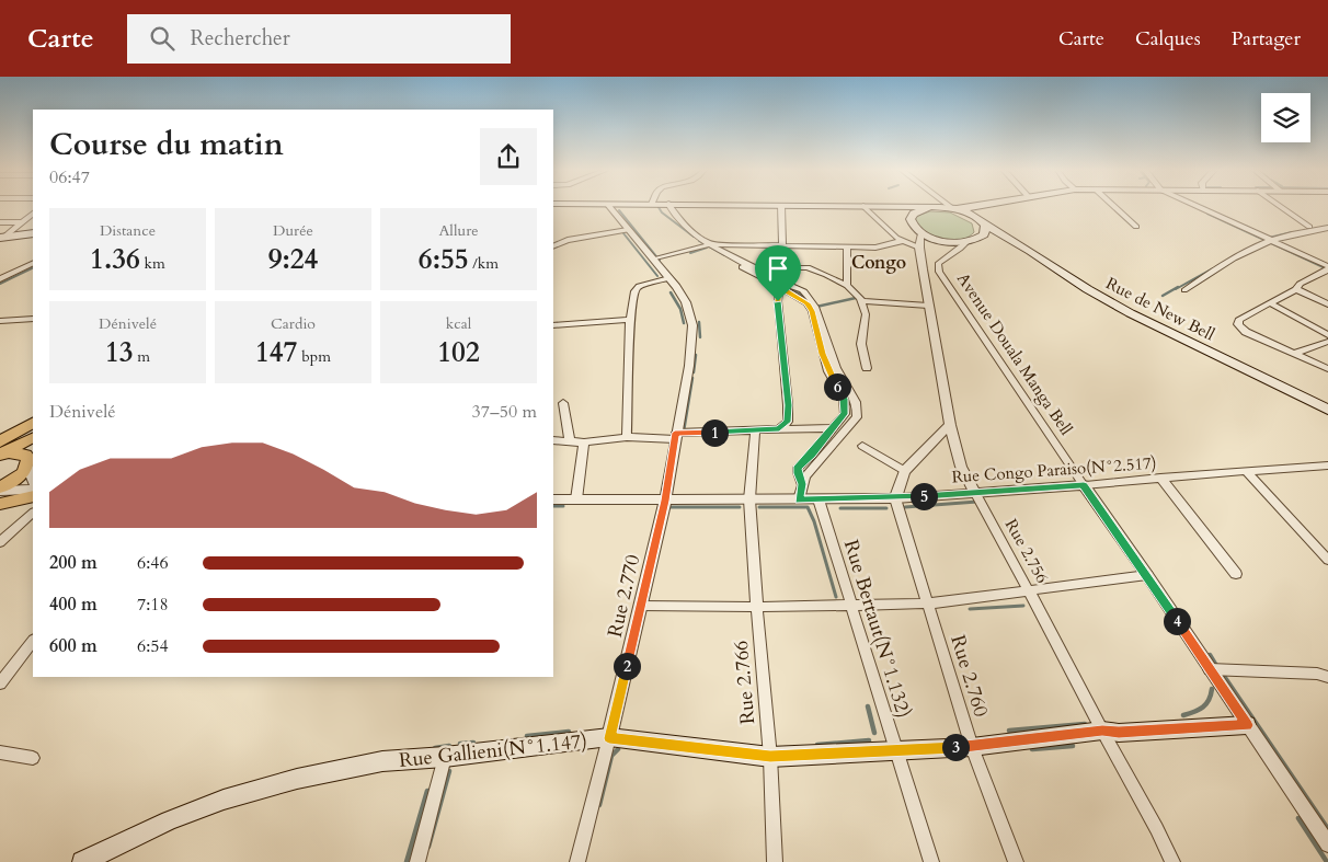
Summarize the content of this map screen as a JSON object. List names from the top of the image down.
{
  "streets": {
    "main road": ["Rue de New Bell", "Rue Gallieni(N°1.147)"],
    "street": [
      "Avenue Douala Manga Bell",
      "Rue Congo Paraiso(N°2.517)",
      "Rue 2.756",
      "Rue 2.770",
      "Rue Bertaut(N°1.132)",
      "Rue 2.760",
      "Rue 2.766"
    ]
  },
  "crossings": [
    ["Avenue Douala Manga Bell", "Rue Congo Paraiso(N°2.517)"],
    ["Avenue Douala Manga Bell", "Rue Gallieni(N°1.147)"],
    ["Rue Congo Paraiso(N°2.517)", "Rue 2.756"],
    ["Rue Congo Paraiso(N°2.517)", "Rue 2.770"],
    ["Rue Congo Paraiso(N°2.517)", "Rue Bertaut(N°1.132)"],
    ["Rue Congo Paraiso(N°2.517)", "Rue 2.760"],
    ["Rue Congo Paraiso(N°2.517)", "Rue 2.766"],
    ["Rue 2.756", "Rue Gallieni(N°1.147)"],
    ["Rue 2.770", "Rue Gallieni(N°1.147)"],
    ["Rue Bertaut(N°1.132)", "Rue Gallieni(N°1.147)"],
    ["Rue 2.760", "Rue Gallieni(N°1.147)"],
    ["Rue 2.766", "Rue Gallieni(N°1.147)"]
  ],
  "districts": ["Congo"],
  "page": {
    "header": "Carte",
    "search": "Rechercher",
    "nav": ["Carte", "Calques", "Partager"],
    "heading": ["Course du matin", "06:47"],
    "stats": [
      ["Distance", "1.36 km"],
      ["Durée", "9:24"],
      ["Allure", "6:55 /km"],
      ["Dénivelé", "13 m"],
      ["Cardio", "147 bpm"],
      ["kcal", "102"]
    ],
    "pins": [
      "6",
      "1",
      "5",
      "4",
      "2",
      "3"
    ],
    "chart": ["Dénivelé", "37–50 m"],
    "list": [
      {
        "name": "200 m",
        "note": "6:46"
      },
      {
        "name": "400 m",
        "note": "7:18"
      },
      {
        "name": "600 m",
        "note": "6:54"
      }
    ]
  }
}
